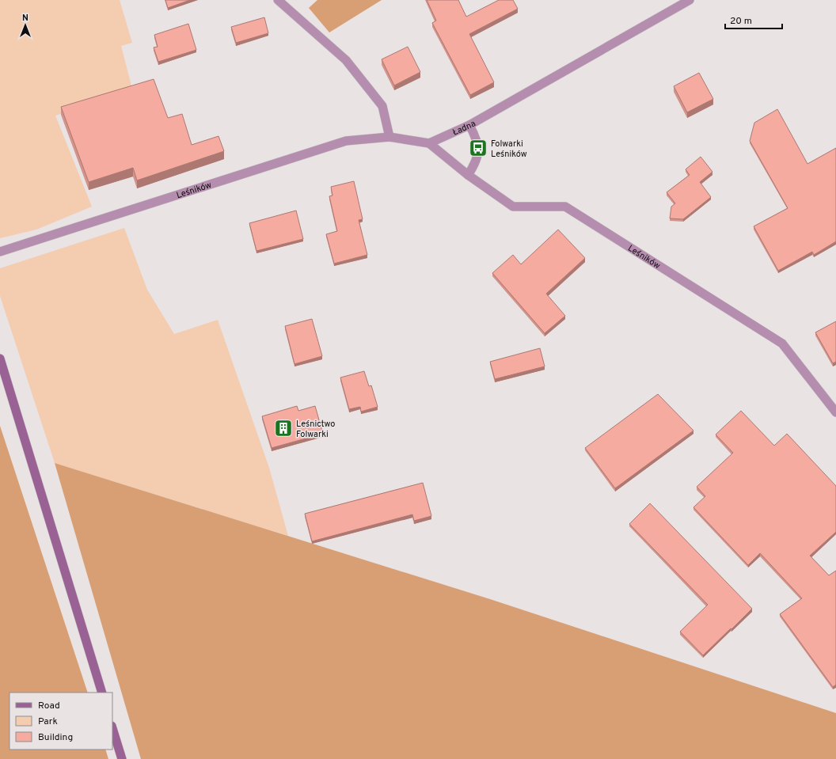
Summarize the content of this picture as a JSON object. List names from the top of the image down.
{
  "streets": {
    "street": ["Ładna", "Leśników"]
  },
  "crossings": [
    ["Ładna", "Leśników"]
  ],
  "places": {
    "bus stop": ["Folwarki Leśników"],
    "building": ["Leśnictwo Folwarki"]
  },
  "legend": ["Road", "Park", "Building"],
  "scale_bar": "20 m",
  "north": "top"
}
